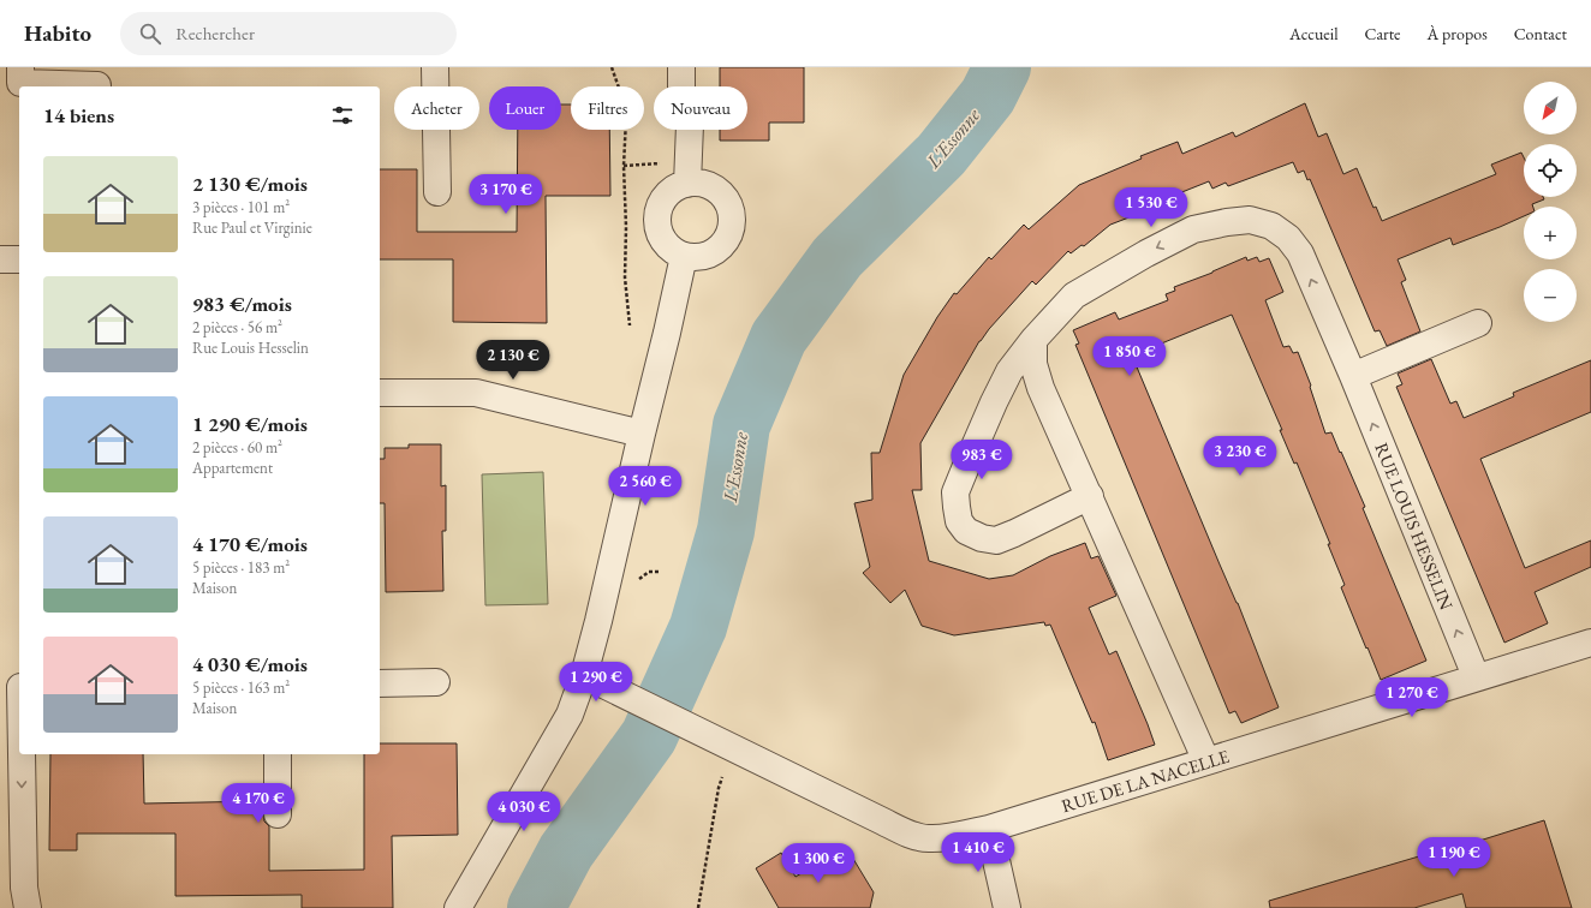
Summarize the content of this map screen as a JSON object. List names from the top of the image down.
{
  "streets": {
    "street": ["RUE LOUIS HESSELIN", "RUE DE LA NACELLE"]
  },
  "crossings": [
    ["RUE LOUIS HESSELIN", "RUE DE LA NACELLE"]
  ],
  "water": ["L'Essonne"],
  "north": "bottom left",
  "page": {
    "header": "Habito",
    "search": "Rechercher",
    "nav": [
      "Accueil",
      "Carte",
      "À propos",
      "Contact"
    ],
    "map_buttons": ["+", "−"],
    "chip": [
      "Acheter",
      "Louer",
      "Filtres",
      "Nouveau"
    ],
    "heading": "14 biens",
    "list": [
      {
        "name": "2 130 €/mois",
        "note": "3 pièces · 101 m² · Rue Paul et Virginie"
      },
      {
        "name": "983 €/mois",
        "note": "2 pièces · 56 m² · Rue Louis Hesselin"
      },
      {
        "name": "1 290 €/mois",
        "note": "2 pièces · 60 m² · Appartement"
      },
      {
        "name": "4 170 €/mois",
        "note": "5 pièces · 183 m² · Maison"
      },
      {
        "name": "4 030 €/mois",
        "note": "5 pièces · 163 m² · Maison"
      }
    ],
    "price": [
      "3 170 €",
      "1 530 €",
      "1 850 €",
      "2 130 €",
      "3 230 €",
      "983 €",
      "2 560 €",
      "1 290 €",
      "1 270 €",
      "4 170 €",
      "4 030 €",
      "1 410 €",
      "1 190 €",
      "1 300 €"
    ]
  }
}
